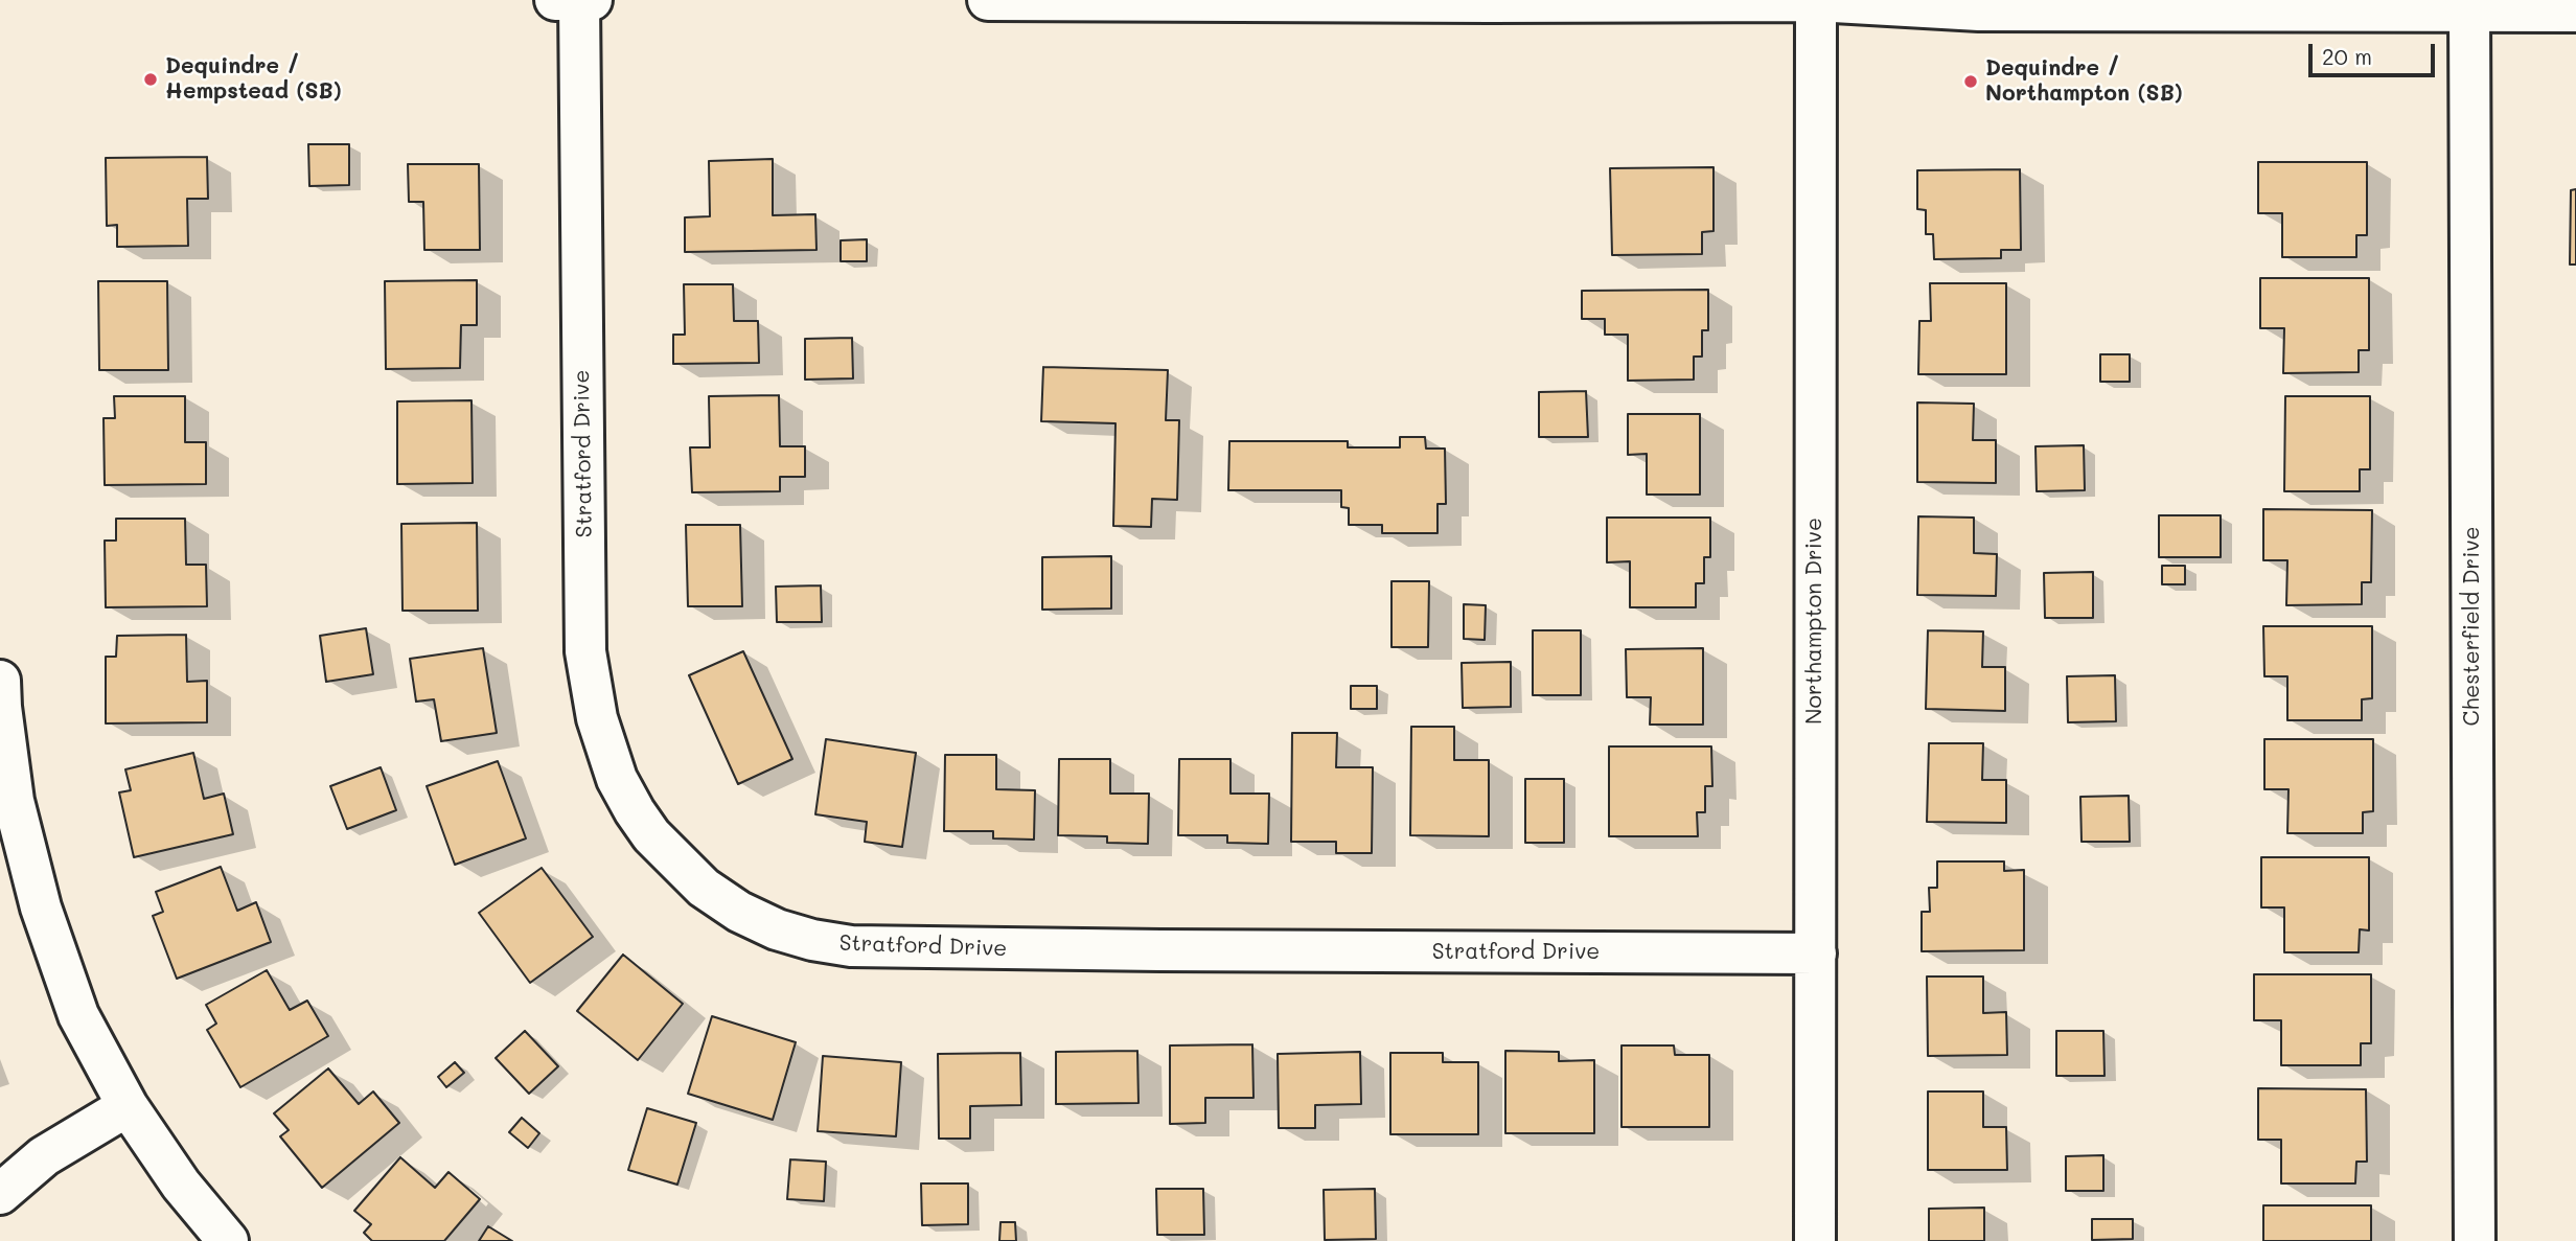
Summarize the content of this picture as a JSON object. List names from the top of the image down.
{
  "streets": {
    "street": ["Stratford Drive", "Northampton Drive", "Chesterfield Drive"]
  },
  "crossings": [
    ["Stratford Drive", "Northampton Drive"]
  ],
  "places": ["Dequindre / Hempstead (SB)", "Dequindre / Northampton (SB)"],
  "scale_bar": "20 m"
}
